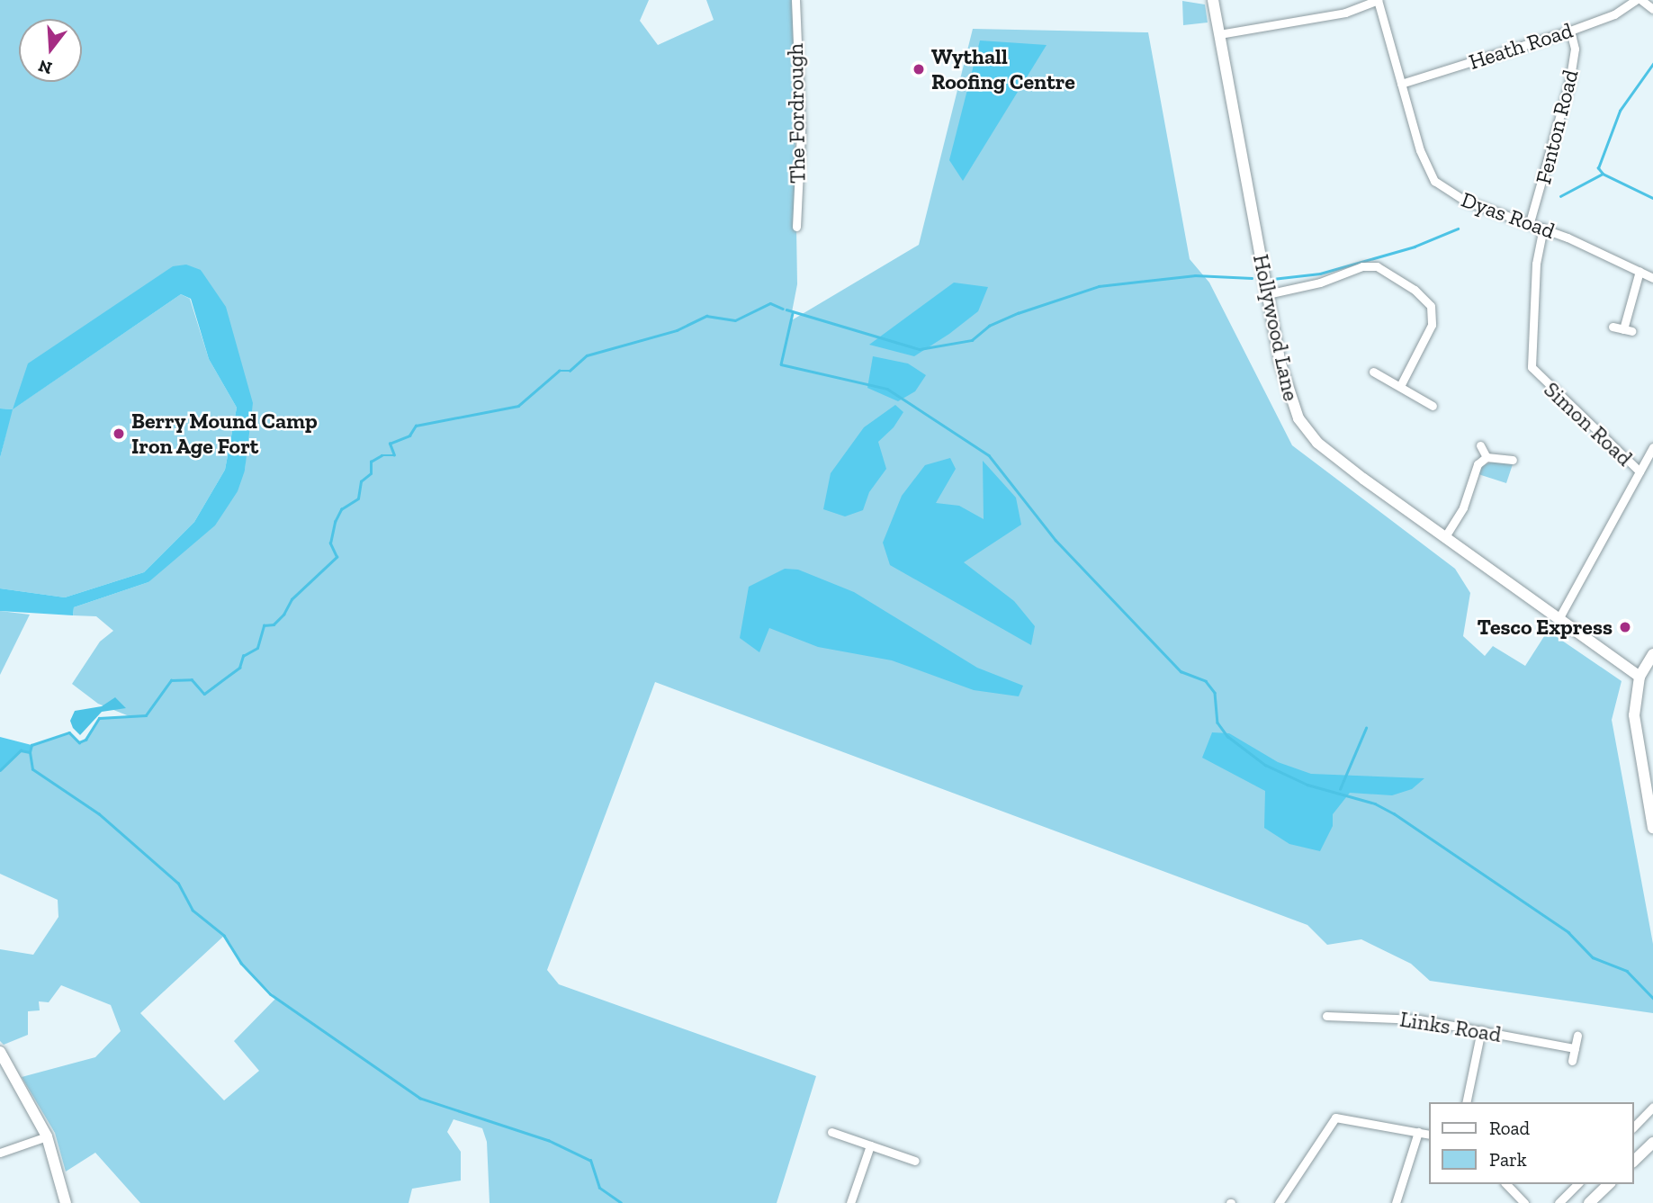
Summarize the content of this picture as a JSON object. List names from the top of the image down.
{
  "streets": {
    "street": [
      "Heath Road",
      "The Fordrough",
      "Fenton Road",
      "Dyas Road",
      "Hollywood Lane",
      "Simon Road",
      "Links Road"
    ]
  },
  "crossings": [
    ["Heath Road", "Fenton Road"],
    ["Heath Road", "Dyas Road"],
    ["Fenton Road", "Dyas Road"],
    ["Dyas Road", "Simon Road"]
  ],
  "places": ["Wythall Roofing Centre", "Berry Mound Camp Iron Age Fort", "Tesco Express"],
  "legend": ["Road", "Park"],
  "north": "bottom"
}
